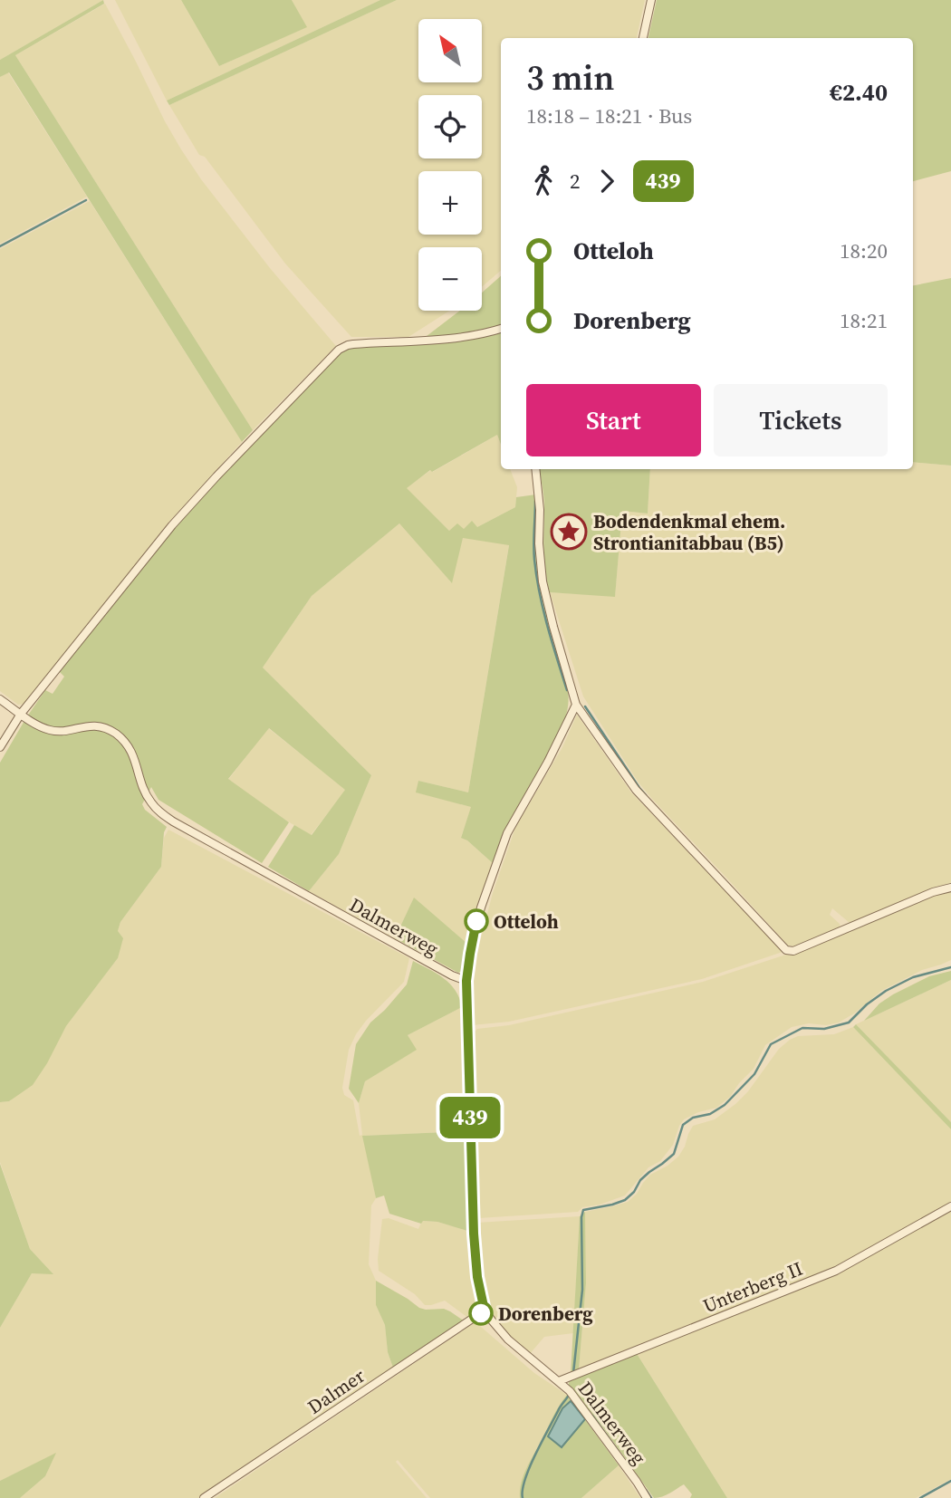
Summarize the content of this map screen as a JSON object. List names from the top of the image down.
{
  "streets": {
    "street": ["Dalmerweg", "Unterberg II", "Dalmer"]
  },
  "crossings": [
    ["Dalmerweg", "Unterberg II"],
    ["Dalmerweg", "Dalmer"]
  ],
  "places": {
    "place": ["Bodendenkmal ehem. Strontianitabbau (B5)"],
    "other": ["Otteloh", "Dorenberg"]
  },
  "lines": ["bus line 439"],
  "north": "top left",
  "page": {
    "on_map": "439",
    "map_buttons": ["+", "−"],
    "heading": ["3 min", "18:18 – 18:21 · Bus", "€2.40"],
    "legs": ["2", "439"],
    "list": [
      {
        "name": "Otteloh",
        "value": "18:20"
      },
      {
        "name": "Dorenberg",
        "value": "18:21"
      }
    ],
    "buttons": ["Start", "Tickets"]
  }
}
